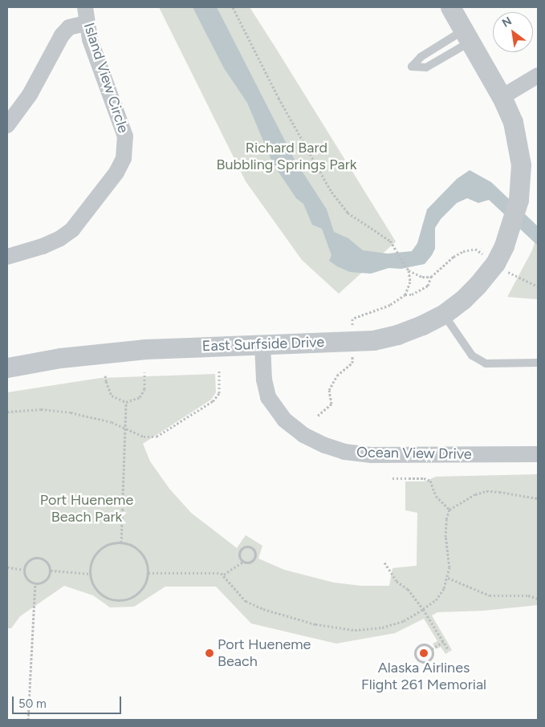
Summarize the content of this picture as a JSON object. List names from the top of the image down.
{
  "streets": {
    "street": ["Island View Circle", "East Surfside Drive", "Ocean View Drive"]
  },
  "crossings": [
    ["East Surfside Drive", "Ocean View Drive"]
  ],
  "parks": ["Richard Bard Bubbling Springs Park", "Port Hueneme Beach Park"],
  "places": ["Port Hueneme Beach", "Alaska Airlines Flight 261 Memorial"],
  "scale_bar": "50 m",
  "north": "top left"
}
